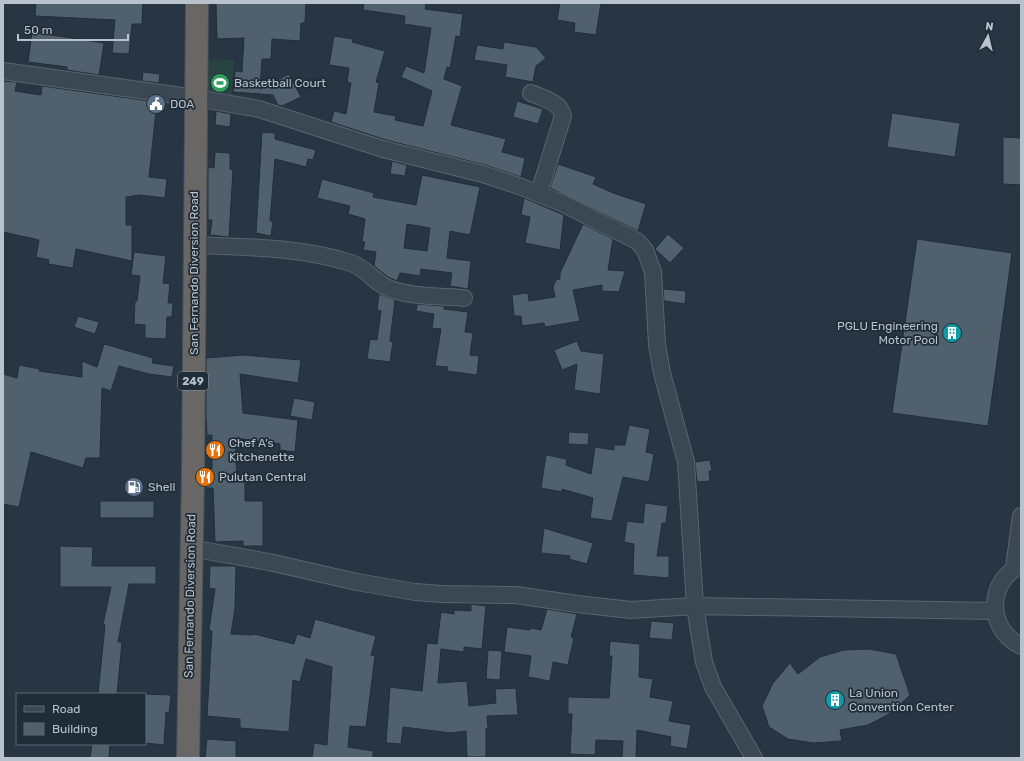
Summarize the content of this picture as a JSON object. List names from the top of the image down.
{
  "streets": {
    "highway": ["San Fernando Diversion Road", "249"]
  },
  "places": {
    "sports": ["Basketball Court"],
    "public building": ["DOA"],
    "building": ["PGLU Engineering Motor Pool", "La Union Convention Center"],
    "restaurant": ["Chef A's Kitchenette", "Pulutan Central"],
    "fuel station": ["Shell"]
  },
  "legend": ["Road", "Building"],
  "scale_bar": "50 m",
  "north": "top"
}
